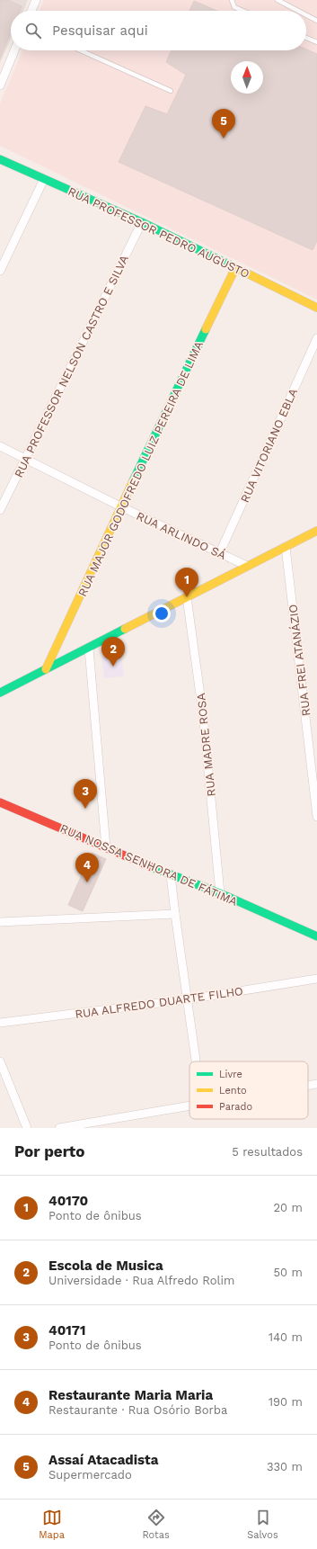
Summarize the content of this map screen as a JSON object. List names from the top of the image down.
{
  "streets": {
    "street": [
      "RUA PROFESSOR PEDRO AUGUSTO",
      "RUA PROFESSOR NELSON CASTRO E SILVA",
      "RUA VITORIANO EBLA",
      "RUA MAJOR GODOFREDO LUIZ PEREIRA DE LIMA",
      "RUA ARLINDO SÁ",
      "RUA FREI ATANÁZIO",
      "RUA MADRE ROSA",
      "RUA NOSSA SENHORA DE FÁTIMA",
      "RUA ALFREDO DUARTE FILHO"
    ]
  },
  "crossings": [
    ["RUA PROFESSOR PEDRO AUGUSTO", "RUA PROFESSOR NELSON CASTRO E SILVA"],
    ["RUA PROFESSOR PEDRO AUGUSTO", "RUA MAJOR GODOFREDO LUIZ PEREIRA DE LIMA"],
    ["RUA PROFESSOR NELSON CASTRO E SILVA", "RUA ARLINDO SÁ"],
    ["RUA VITORIANO EBLA", "RUA ARLINDO SÁ"],
    ["RUA MAJOR GODOFREDO LUIZ PEREIRA DE LIMA", "RUA ARLINDO SÁ"],
    ["RUA MADRE ROSA", "RUA NOSSA SENHORA DE FÁTIMA"]
  ],
  "legend": ["Livre", "Lento", "Parado"],
  "north": "top",
  "page": {
    "search": "Pesquisar aqui",
    "pins": [
      "5",
      "1",
      "2",
      "3",
      "4"
    ],
    "heading": ["Por perto", "5 resultados"],
    "list": [
      {
        "mark": "1",
        "name": "40170",
        "note": "Ponto de ônibus",
        "value": "20 m"
      },
      {
        "mark": "2",
        "name": "Escola de Musica",
        "note": "Universidade · Rua Alfredo Rolim",
        "value": "50 m"
      },
      {
        "mark": "3",
        "name": "40171",
        "note": "Ponto de ônibus",
        "value": "140 m"
      },
      {
        "mark": "4",
        "name": "Restaurante Maria Maria",
        "note": "Restaurante · Rua Osório Borba",
        "value": "190 m"
      },
      {
        "mark": "5",
        "name": "Assaí Atacadista",
        "note": "Supermercado",
        "value": "330 m"
      }
    ],
    "nav": ["Mapa", "Rotas", "Salvos"]
  }
}
